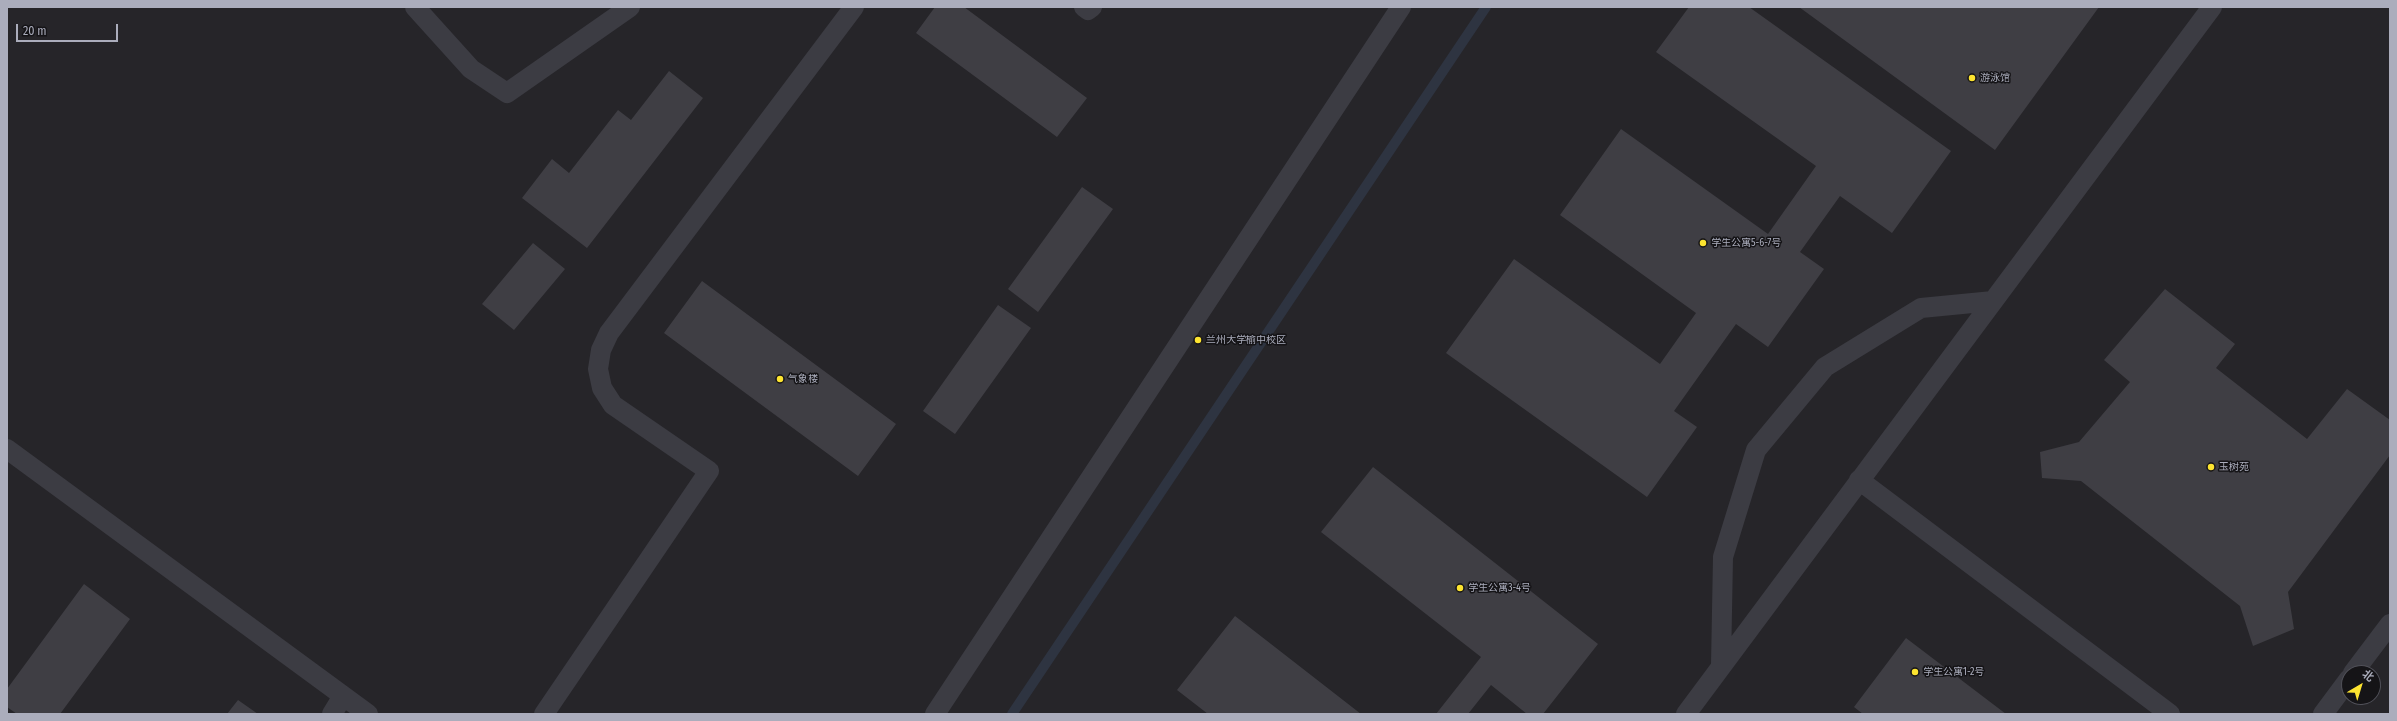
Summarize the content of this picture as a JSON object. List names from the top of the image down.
{
  "places": [
    "游泳馆",
    "学生公寓5-6-7号",
    "兰州大学榆中校区",
    "气象楼",
    "玉树苑",
    "学生公寓3-4号",
    "学生公寓1-2号"
  ],
  "scale_bar": "20 m",
  "north": "top right"
}
